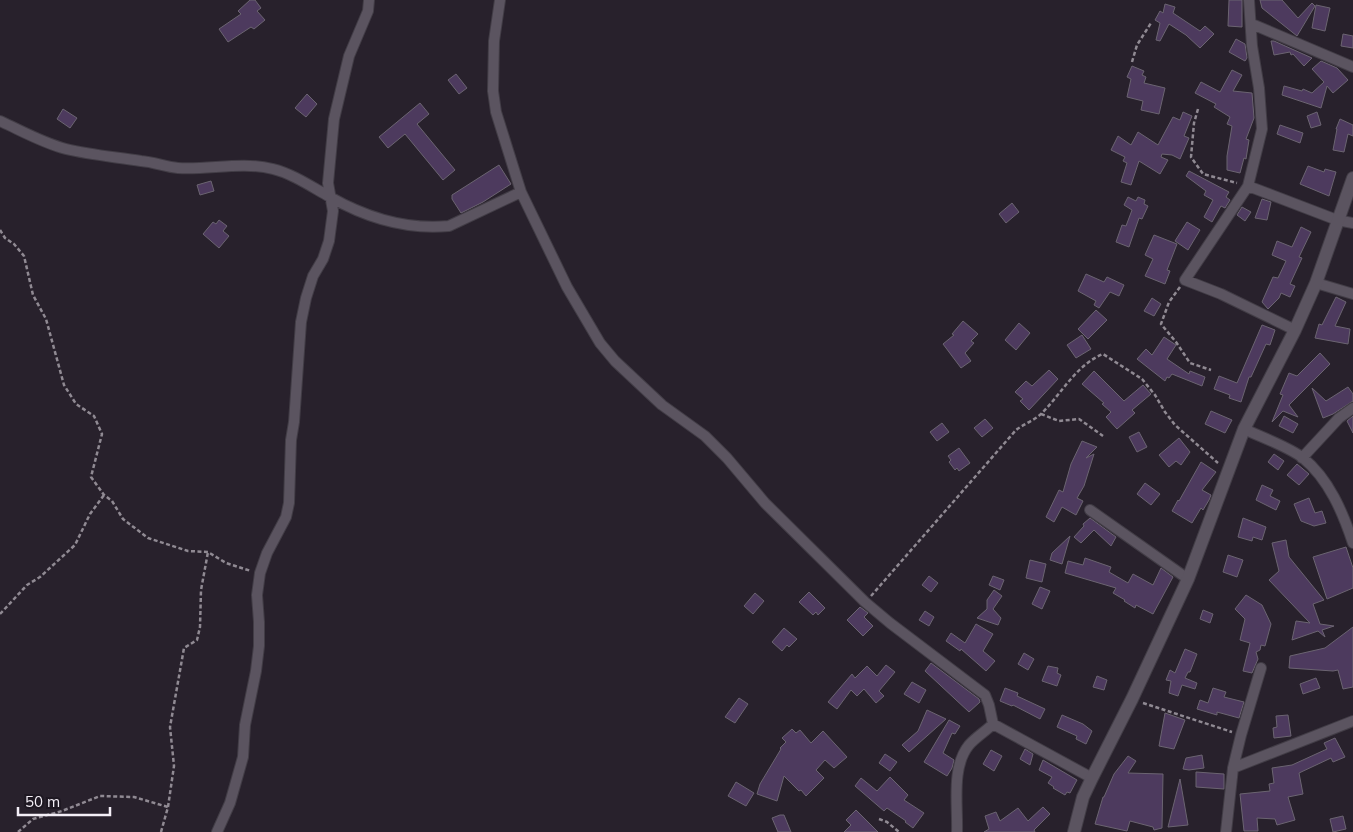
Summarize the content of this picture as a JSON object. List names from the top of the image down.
{
  "scale_bar": "50 m"
}
